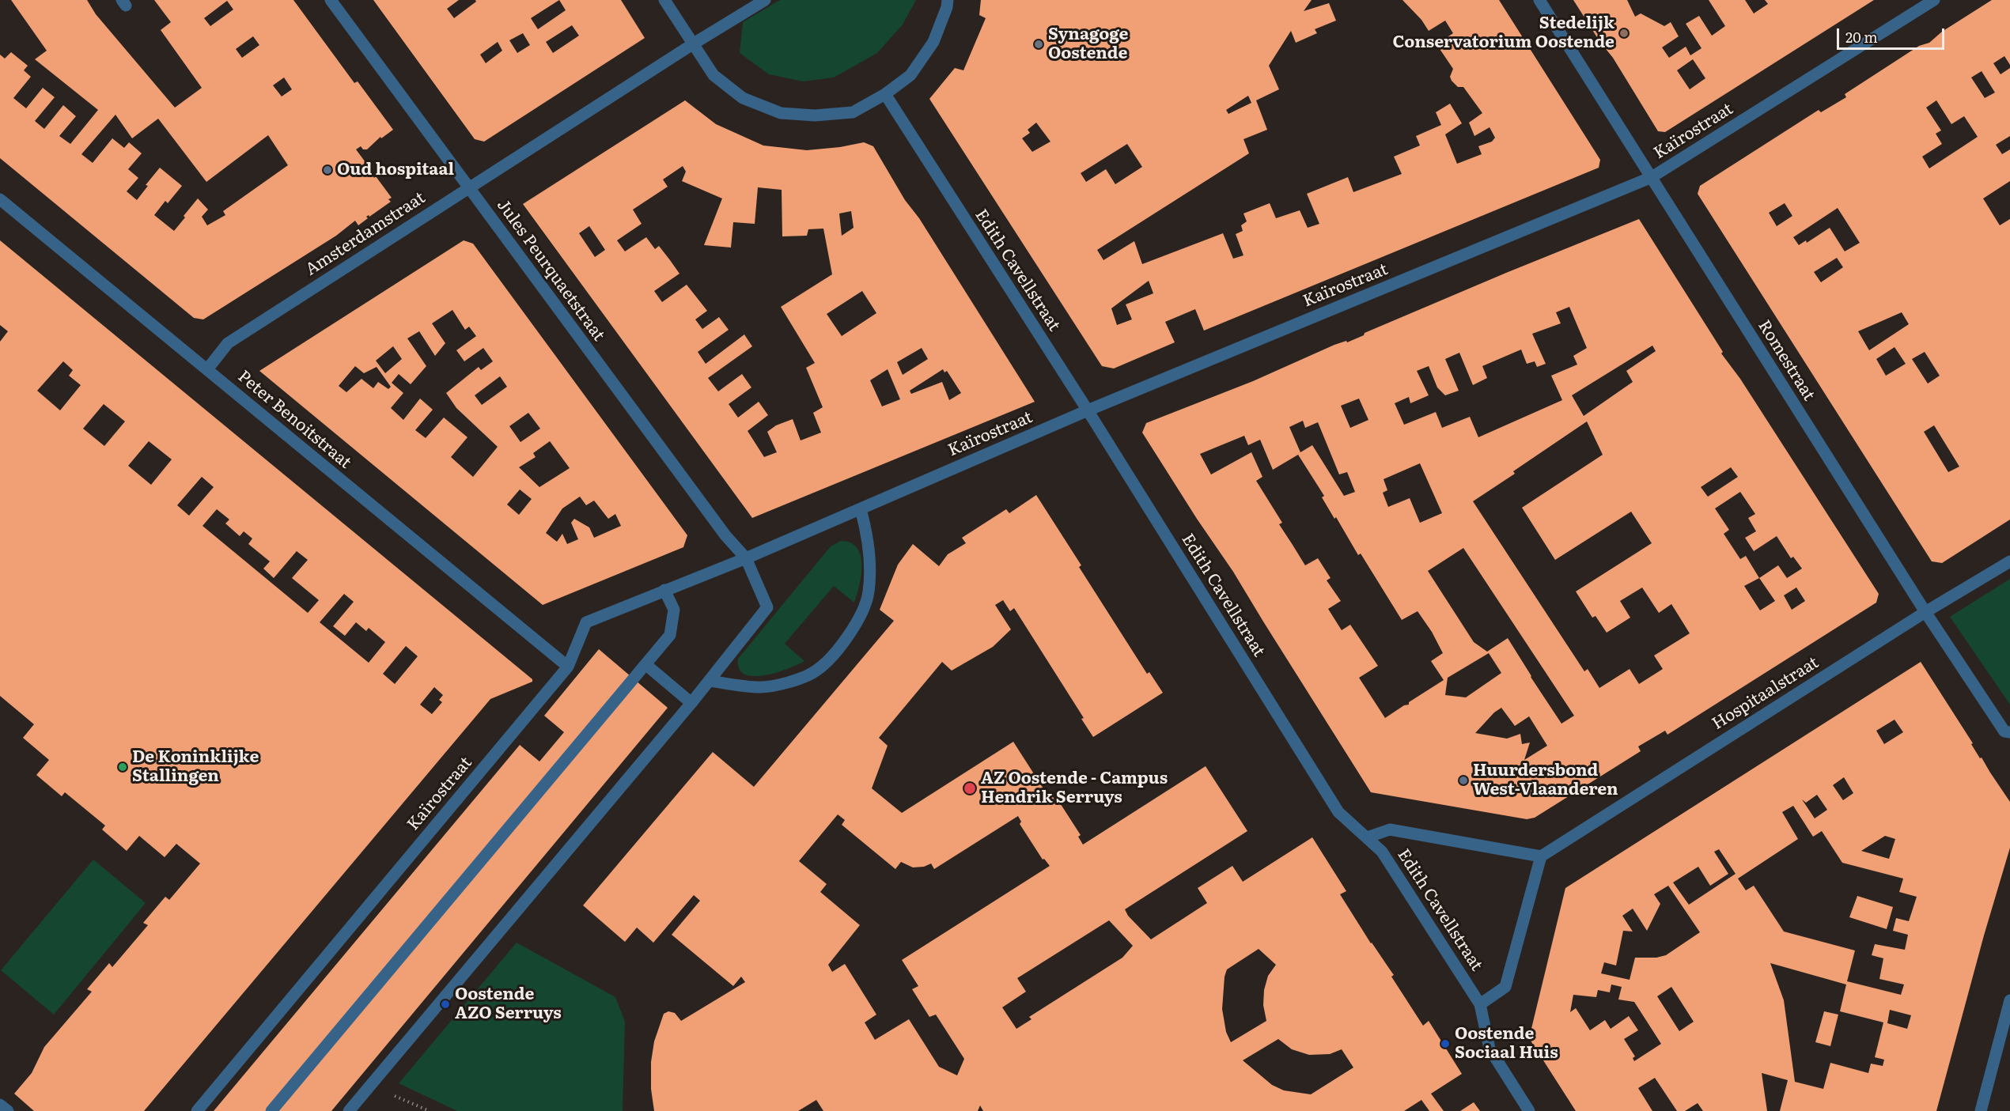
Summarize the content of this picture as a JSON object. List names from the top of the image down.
{
  "streets": {
    "street": [
      "Kaïrostraat",
      "Amsterdamstraat",
      "Jules Peurquaetstraat",
      "Edith Cavellstraat",
      "Romestraat",
      "Peter Benoitstraat",
      "Hospitaalstraat"
    ]
  },
  "crossings": [
    ["Kaïrostraat", "Jules Peurquaetstraat"],
    ["Kaïrostraat", "Edith Cavellstraat"],
    ["Kaïrostraat", "Romestraat"],
    ["Kaïrostraat", "Peter Benoitstraat"],
    ["Amsterdamstraat", "Jules Peurquaetstraat"],
    ["Amsterdamstraat", "Peter Benoitstraat"],
    ["Romestraat", "Hospitaalstraat"]
  ],
  "places": [
    "Stedelijk Conservatorium Oostende",
    "Synagoge Oostende",
    "Oud hospitaal",
    "De Koninklijke Stallingen",
    "Huurdersbond West-Vlaanderen",
    "AZ Oostende - Campus Hendrik Serruys",
    "Oostende AZO Serruys",
    "Oostende Sociaal Huis"
  ],
  "scale_bar": "20 m"
}
